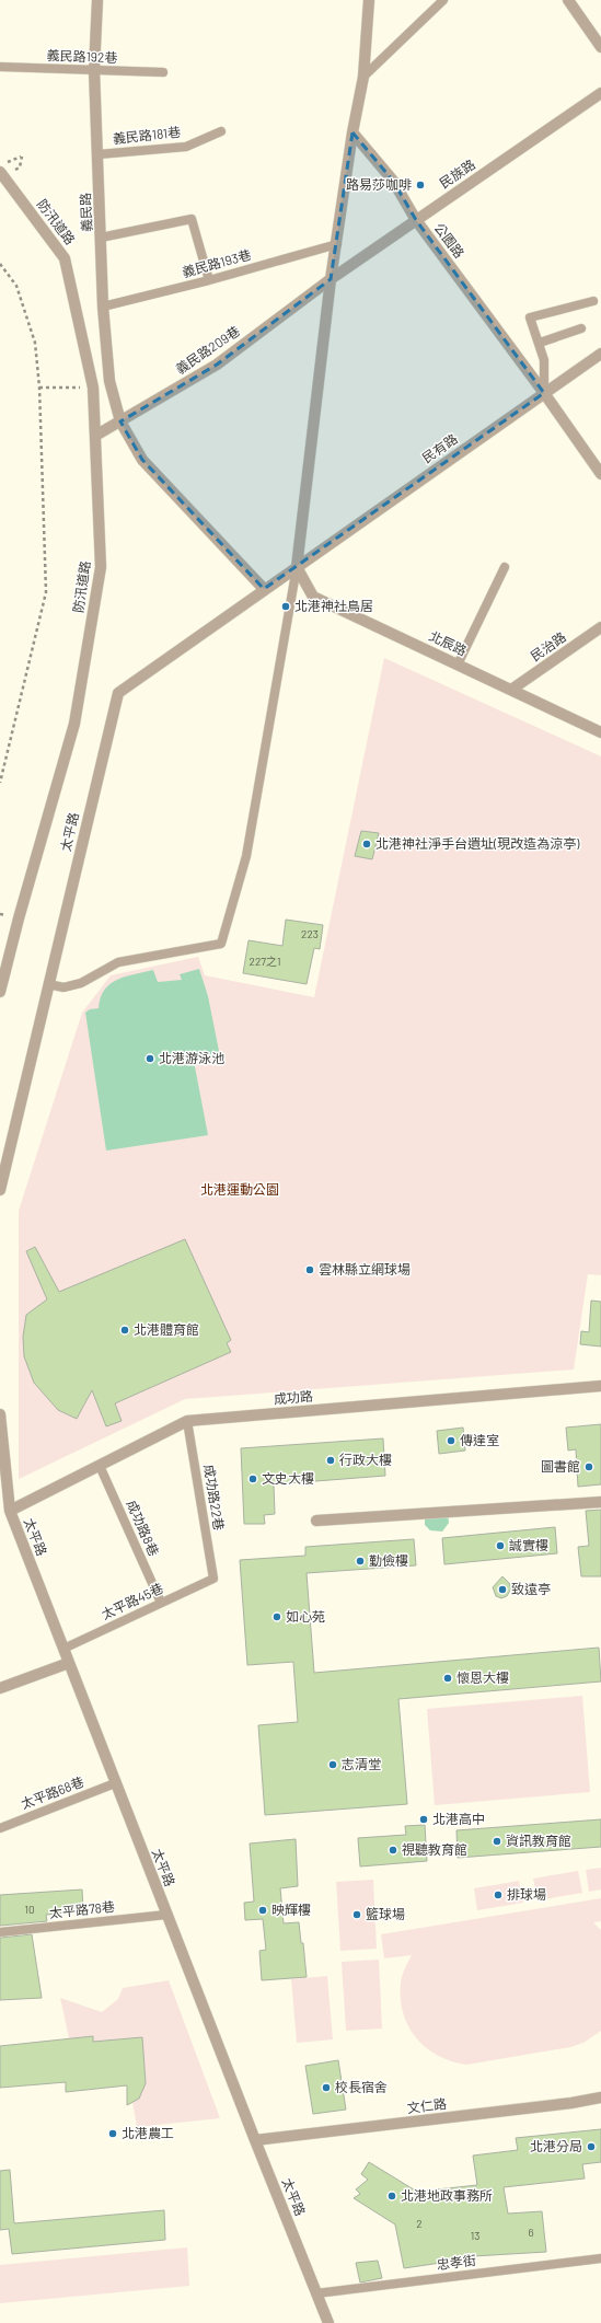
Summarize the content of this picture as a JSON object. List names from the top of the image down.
{
  "streets": {
    "street": [
      "民族路",
      "義民路",
      "防汛道路",
      "公園路",
      "義民路209巷",
      "民有路",
      "北辰路",
      "民治路",
      "太平路",
      "成功路",
      "文仁路"
    ],
    "lane": [
      "義民路192巷",
      "義民路181巷",
      "義民路193巷",
      "成功路22巷",
      "成功路8巷",
      "太平路45巷",
      "太平路68巷",
      "太平路78巷",
      "忠孝街"
    ]
  },
  "crossings": [
    ["義民路192巷", "義民路"],
    ["義民路181巷", "義民路"],
    ["民族路", "公園路"],
    ["民族路", "義民路209巷"],
    ["義民路", "義民路193巷"],
    ["義民路", "義民路209巷"],
    ["義民路", "太平路"],
    ["防汛道路", "義民路209巷"],
    ["公園路", "民有路"],
    ["民有路", "北辰路"],
    ["民有路", "太平路"],
    ["北辰路", "民治路"],
    ["北辰路", "太平路"],
    ["太平路", "成功路"],
    ["太平路", "太平路45巷"],
    ["太平路", "太平路68巷"],
    ["太平路", "太平路78巷"],
    ["太平路", "文仁路"],
    ["太平路", "忠孝街"],
    ["成功路", "成功路22巷"],
    ["成功路", "成功路8巷"],
    ["成功路22巷", "太平路45巷"],
    ["成功路8巷", "太平路45巷"]
  ],
  "parks": ["北港運動公園"],
  "places": [
    "路易莎咖啡",
    "北港神社鳥居",
    "北港神社淨手台遺址(現改造為涼亭)",
    "北港游泳池",
    "雲林縣立網球場",
    "北港體育館",
    "傳達室",
    "行政大樓",
    "圖書館",
    "文史大樓",
    "誠實樓",
    "勤儉樓",
    "致遠亭",
    "如心苑",
    "懷恩大樓",
    "志清堂",
    "北港高中",
    "資訊教育館",
    "視聽教育館",
    "排球場",
    "映輝樓",
    "籃球場",
    "校長宿舍",
    "北港農工",
    "北港分局",
    "北港地政事務所"
  ],
  "house_numbers": [
    "223",
    "227之1",
    "10",
    "2",
    "6",
    "13"
  ]
}
